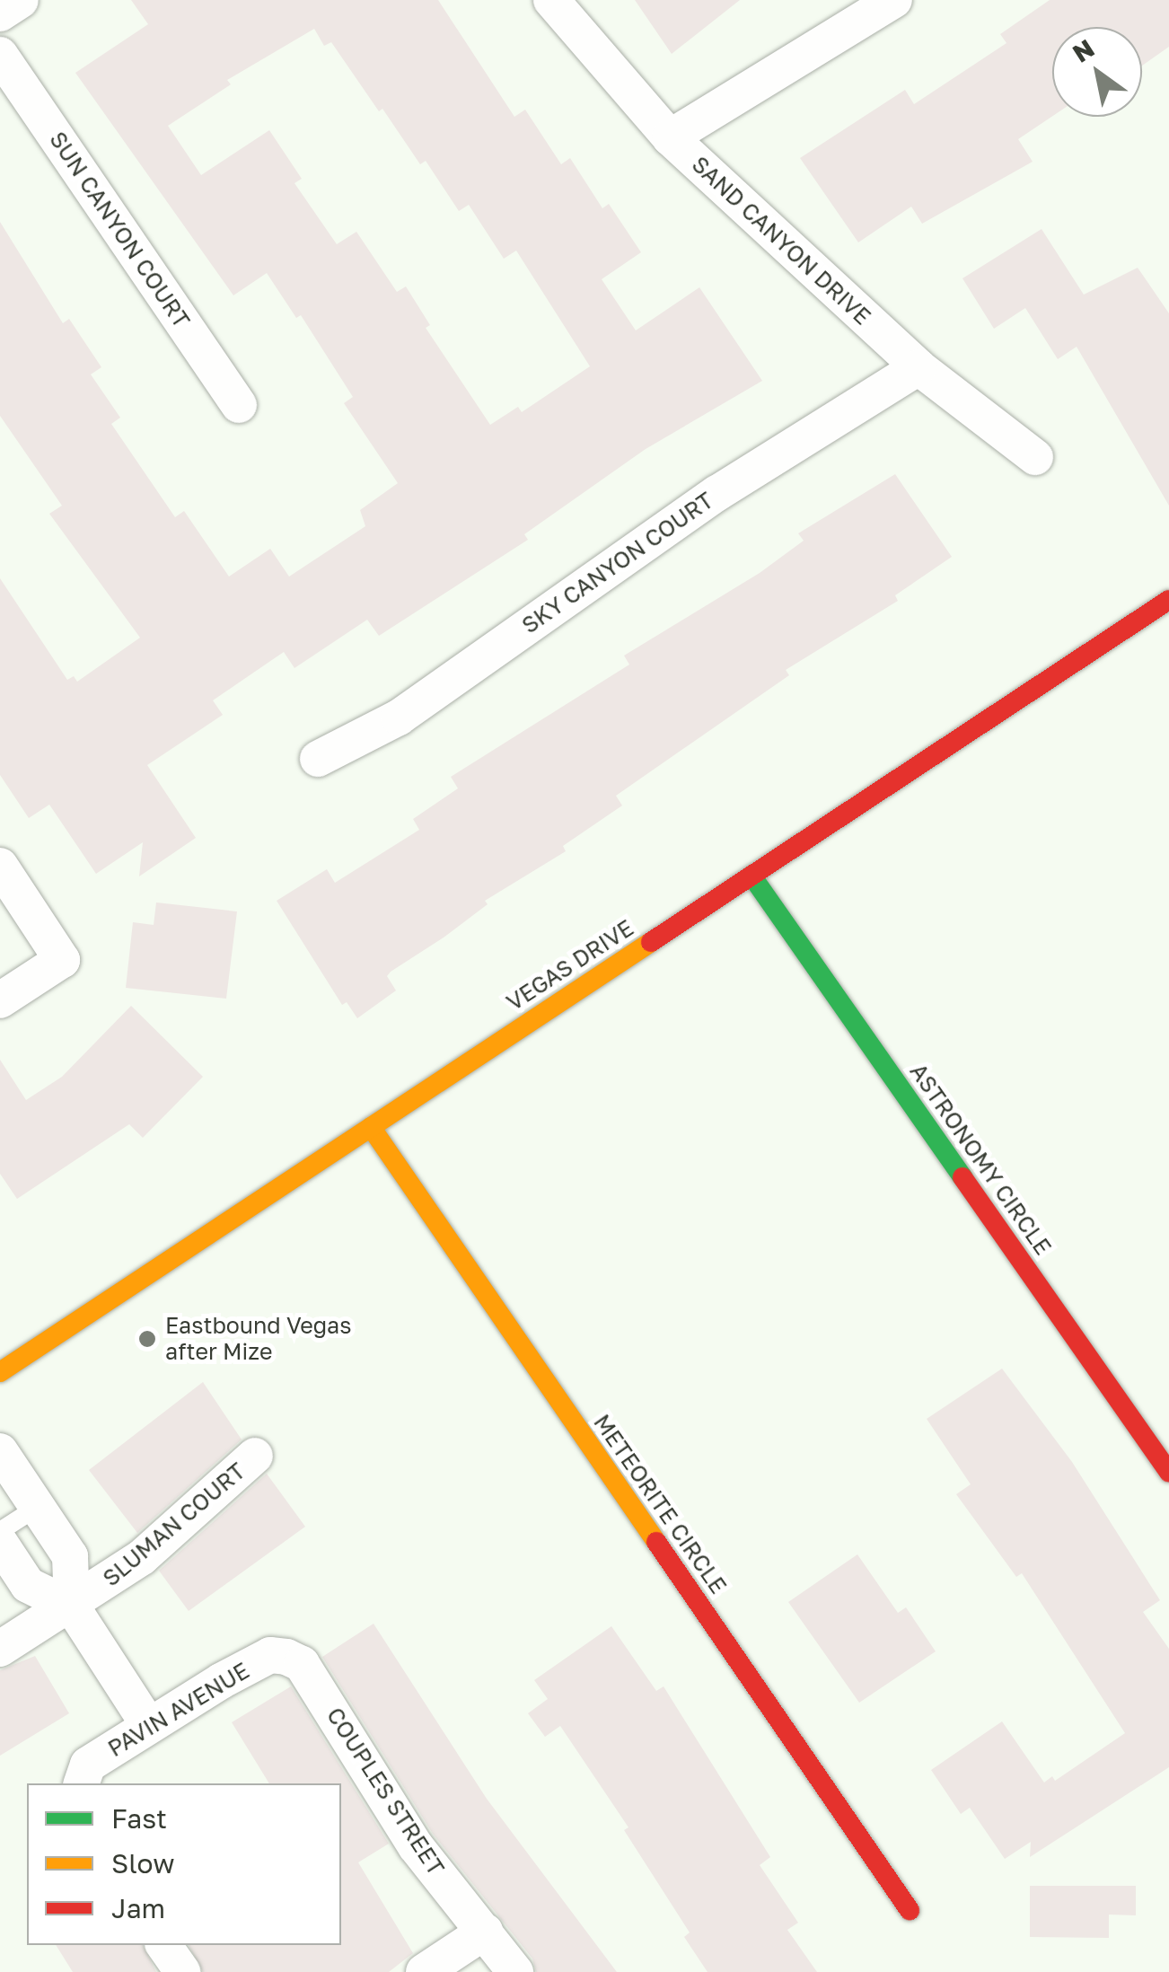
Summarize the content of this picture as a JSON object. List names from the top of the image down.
{
  "streets": {
    "street": [
      "SUN CANYON COURT",
      "SAND CANYON DRIVE",
      "SKY CANYON COURT",
      "VEGAS DRIVE",
      "ASTRONOMY CIRCLE",
      "METEORITE CIRCLE",
      "SLUMAN COURT",
      "PAVIN AVENUE",
      "COUPLES STREET"
    ]
  },
  "crossings": [
    ["SAND CANYON DRIVE", "SKY CANYON COURT"],
    ["VEGAS DRIVE", "ASTRONOMY CIRCLE"],
    ["VEGAS DRIVE", "METEORITE CIRCLE"],
    ["PAVIN AVENUE", "COUPLES STREET"]
  ],
  "places": ["Eastbound Vegas after Mize"],
  "legend": ["Fast", "Slow", "Jam"],
  "north": "top left"
}
